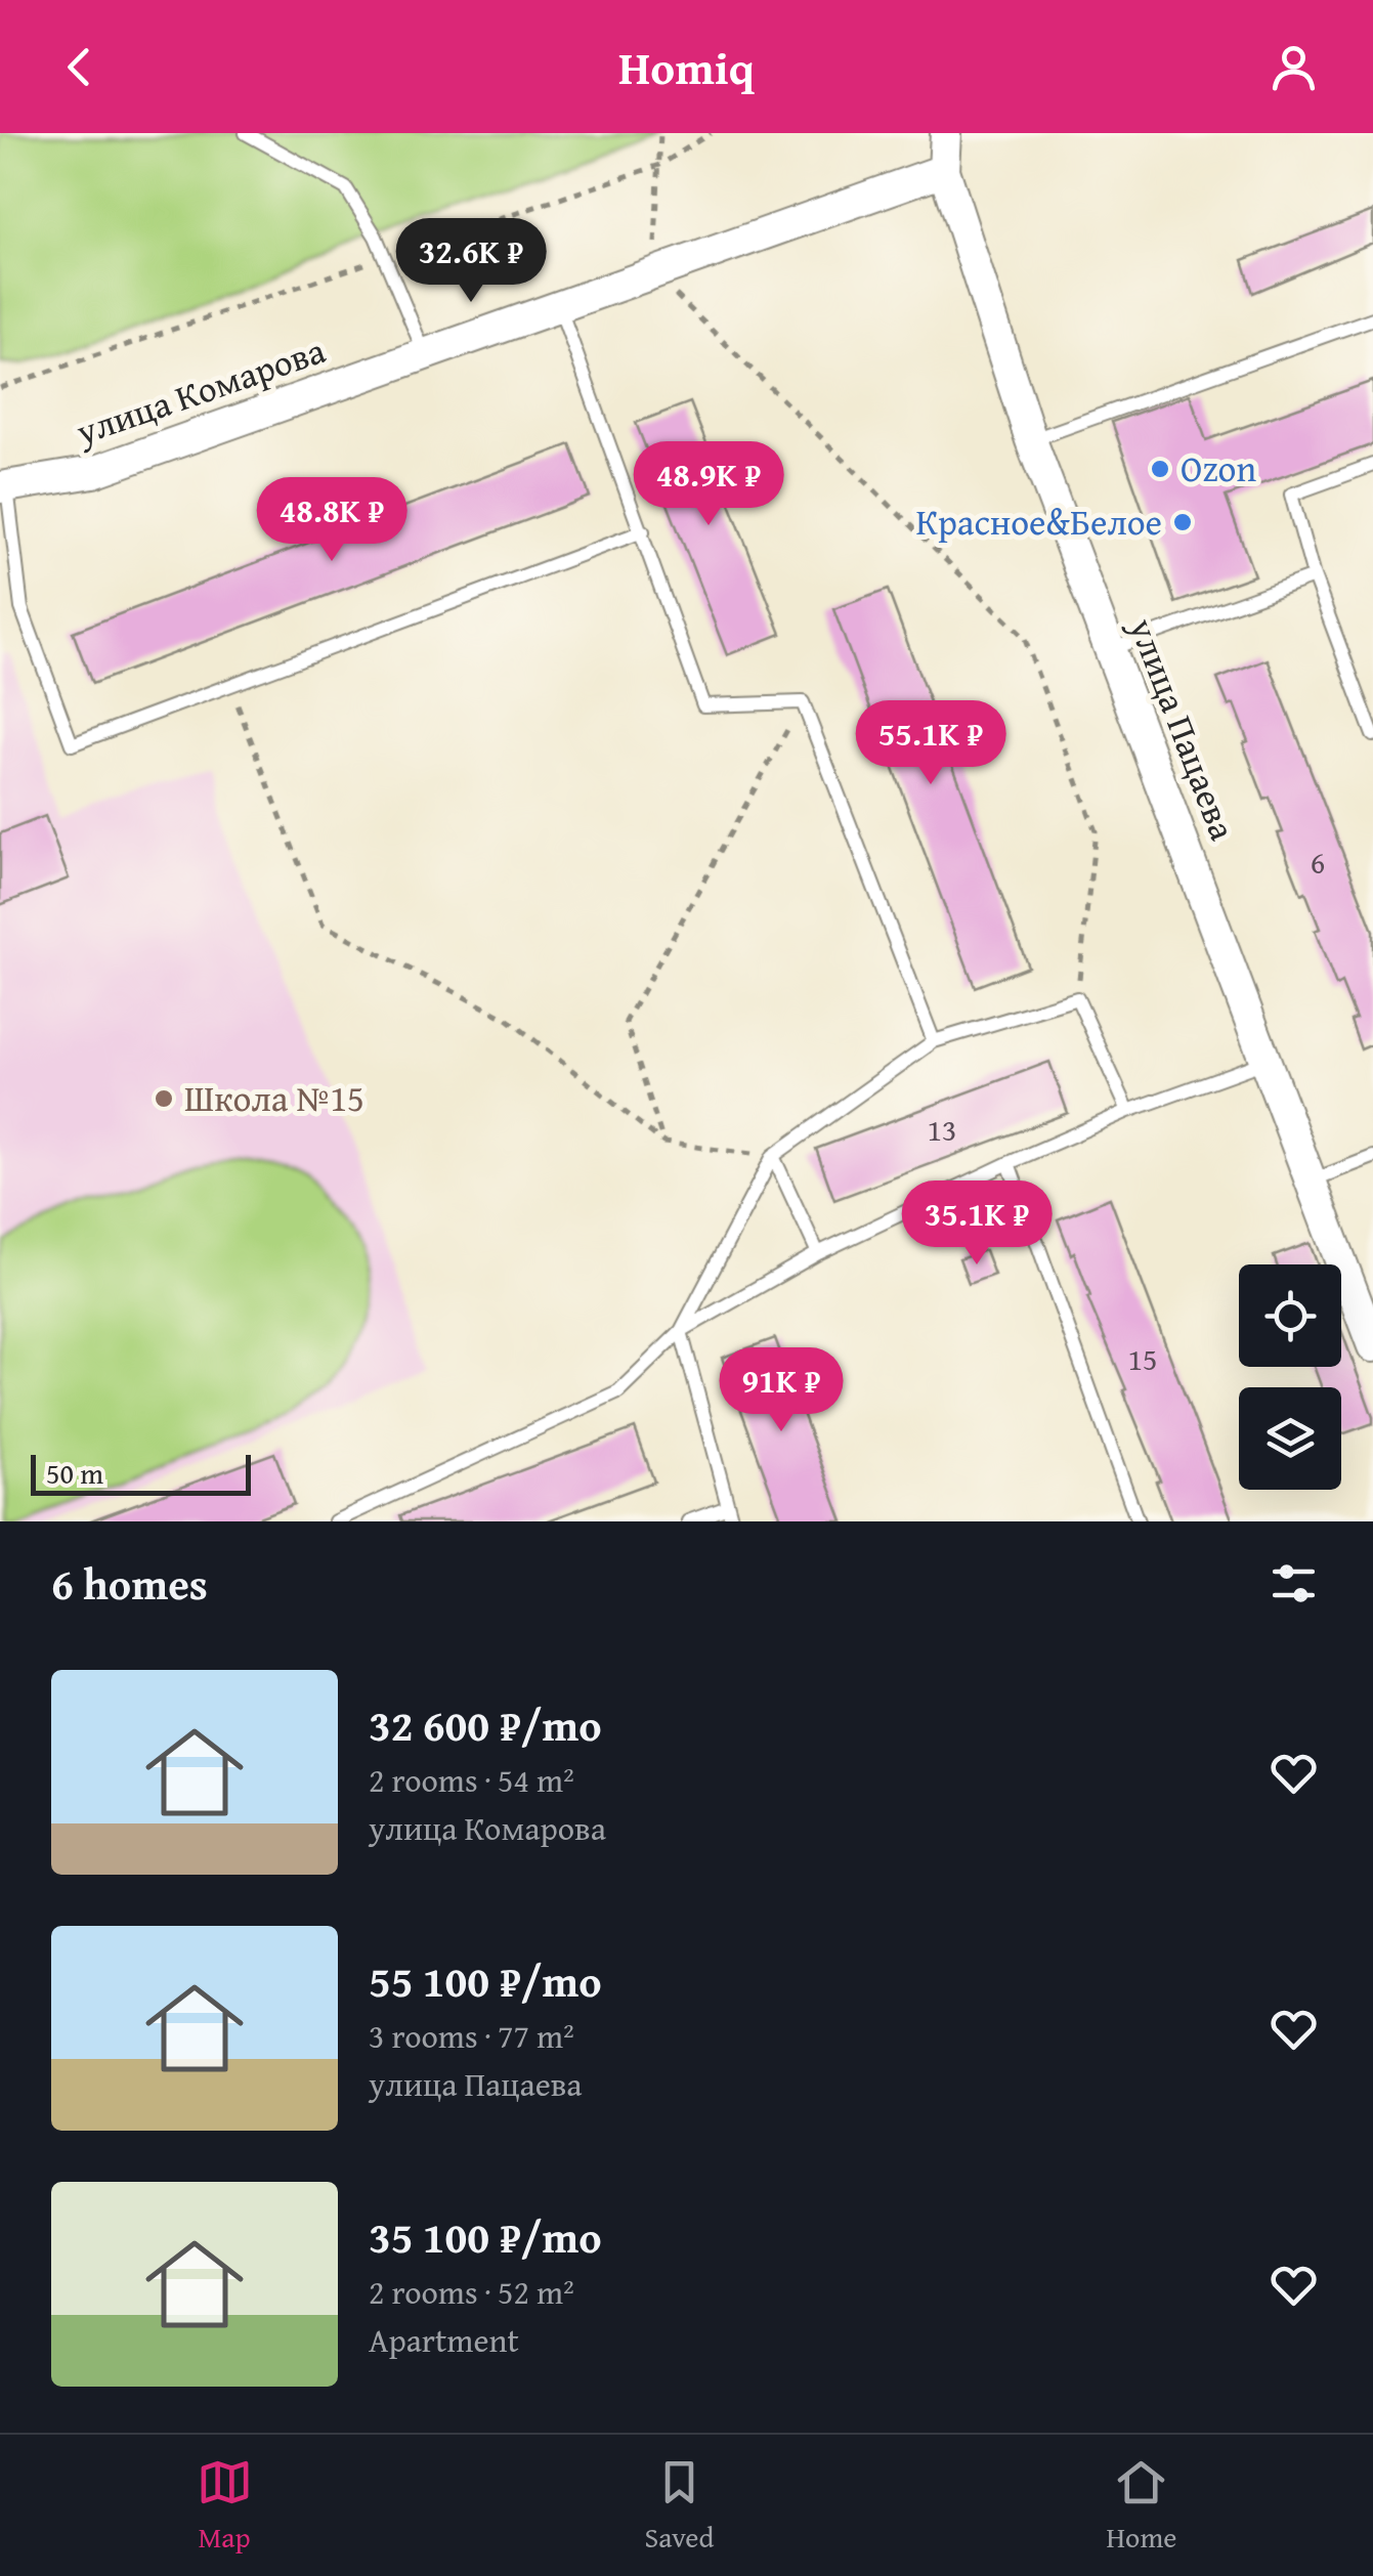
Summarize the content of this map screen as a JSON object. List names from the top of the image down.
{
  "streets": {
    "street": ["улица Комарова", "улица Пацаева"]
  },
  "crossings": [
    ["улица Комарова", "улица Пацаева"]
  ],
  "places": ["Ozon", "Красное&Белое", "Школа №15"],
  "house_numbers": ["6", "13", "15"],
  "scale_bar": "50 m",
  "page": {
    "header": "Homiq",
    "price": [
      "32.6K ₽",
      "48.9K ₽",
      "48.8K ₽",
      "55.1K ₽",
      "35.1K ₽",
      "91K ₽"
    ],
    "scale": "50 m",
    "heading": "6 homes",
    "list": [
      {
        "name": "32 600 ₽/mo",
        "note": "2 rooms · 54 m² · улица Комарова"
      },
      {
        "name": "55 100 ₽/mo",
        "note": "3 rooms · 77 m² · улица Пацаева"
      },
      {
        "name": "35 100 ₽/mo",
        "note": "2 rooms · 52 m² · Apartment"
      }
    ],
    "tabs": ["Map", "Saved", "Home"]
  }
}
